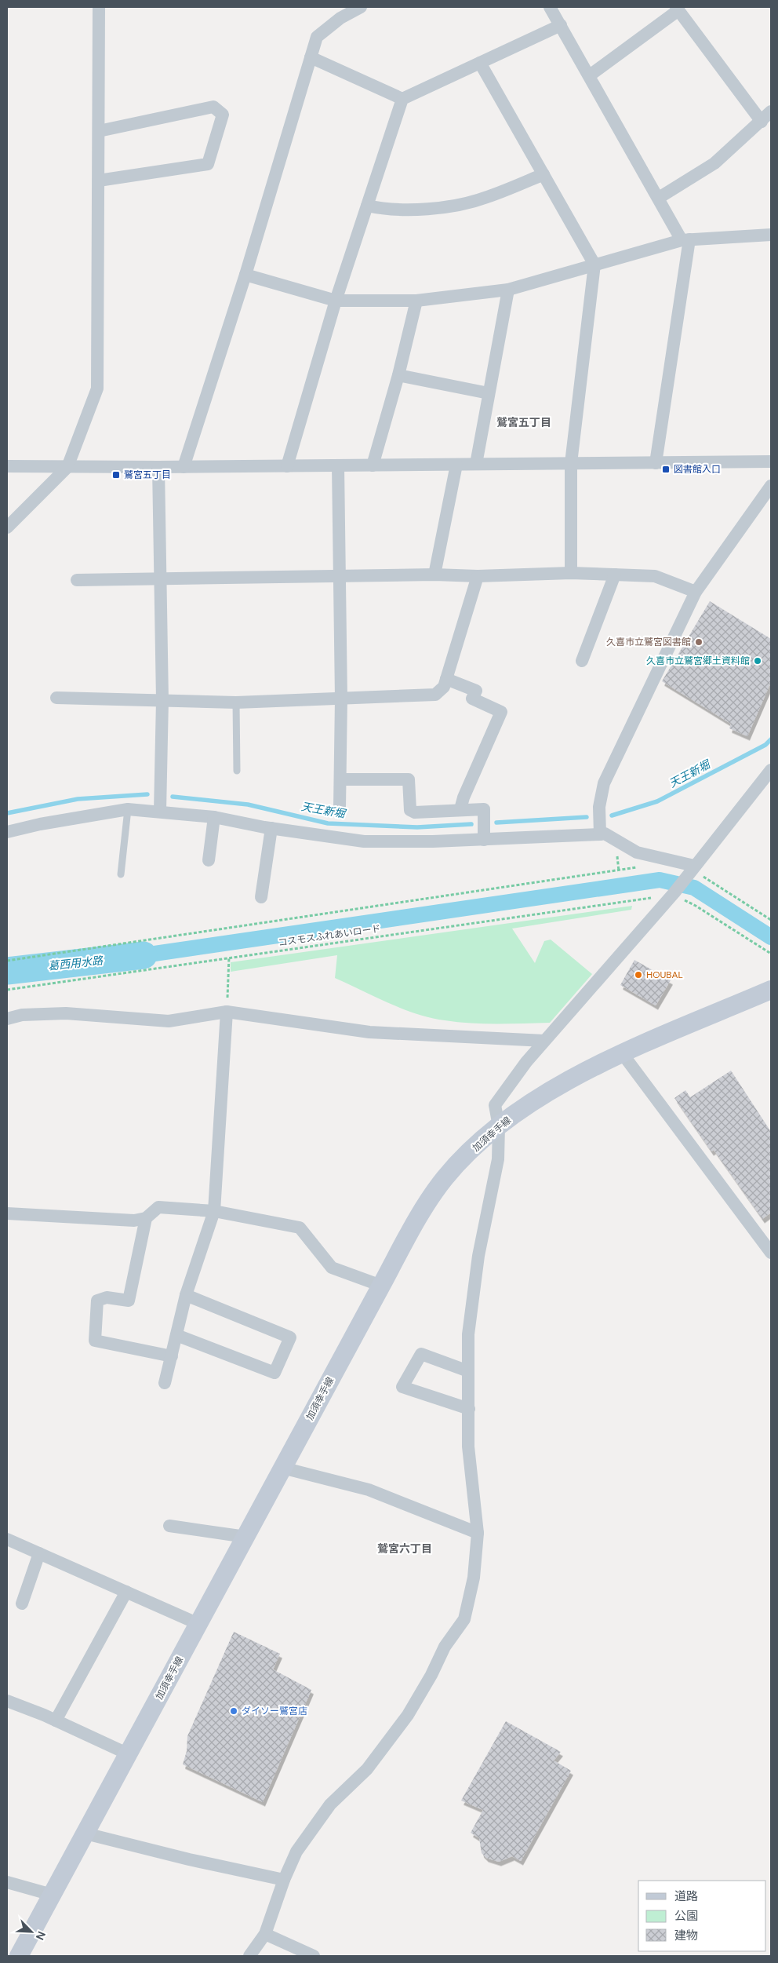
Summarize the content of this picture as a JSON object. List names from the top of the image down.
{
  "streets": {
    "main road": ["加須幸手線"],
    "path": ["コスモスふれあいロード"]
  },
  "districts": ["鷲宮五丁目", "鷲宮六丁目"],
  "water": ["天王新堀", "葛西用水路"],
  "places": {
    "transit": ["図書館入口", "鷲宮五丁目"],
    "other": [
      "久喜市立鷲宮図書館",
      "久喜市立鷲宮郷土資料館",
      "HOUBAL",
      "ダイソー鷲宮店"
    ]
  },
  "legend": ["道路", "公園", "建物"],
  "north": "bottom right"
}
